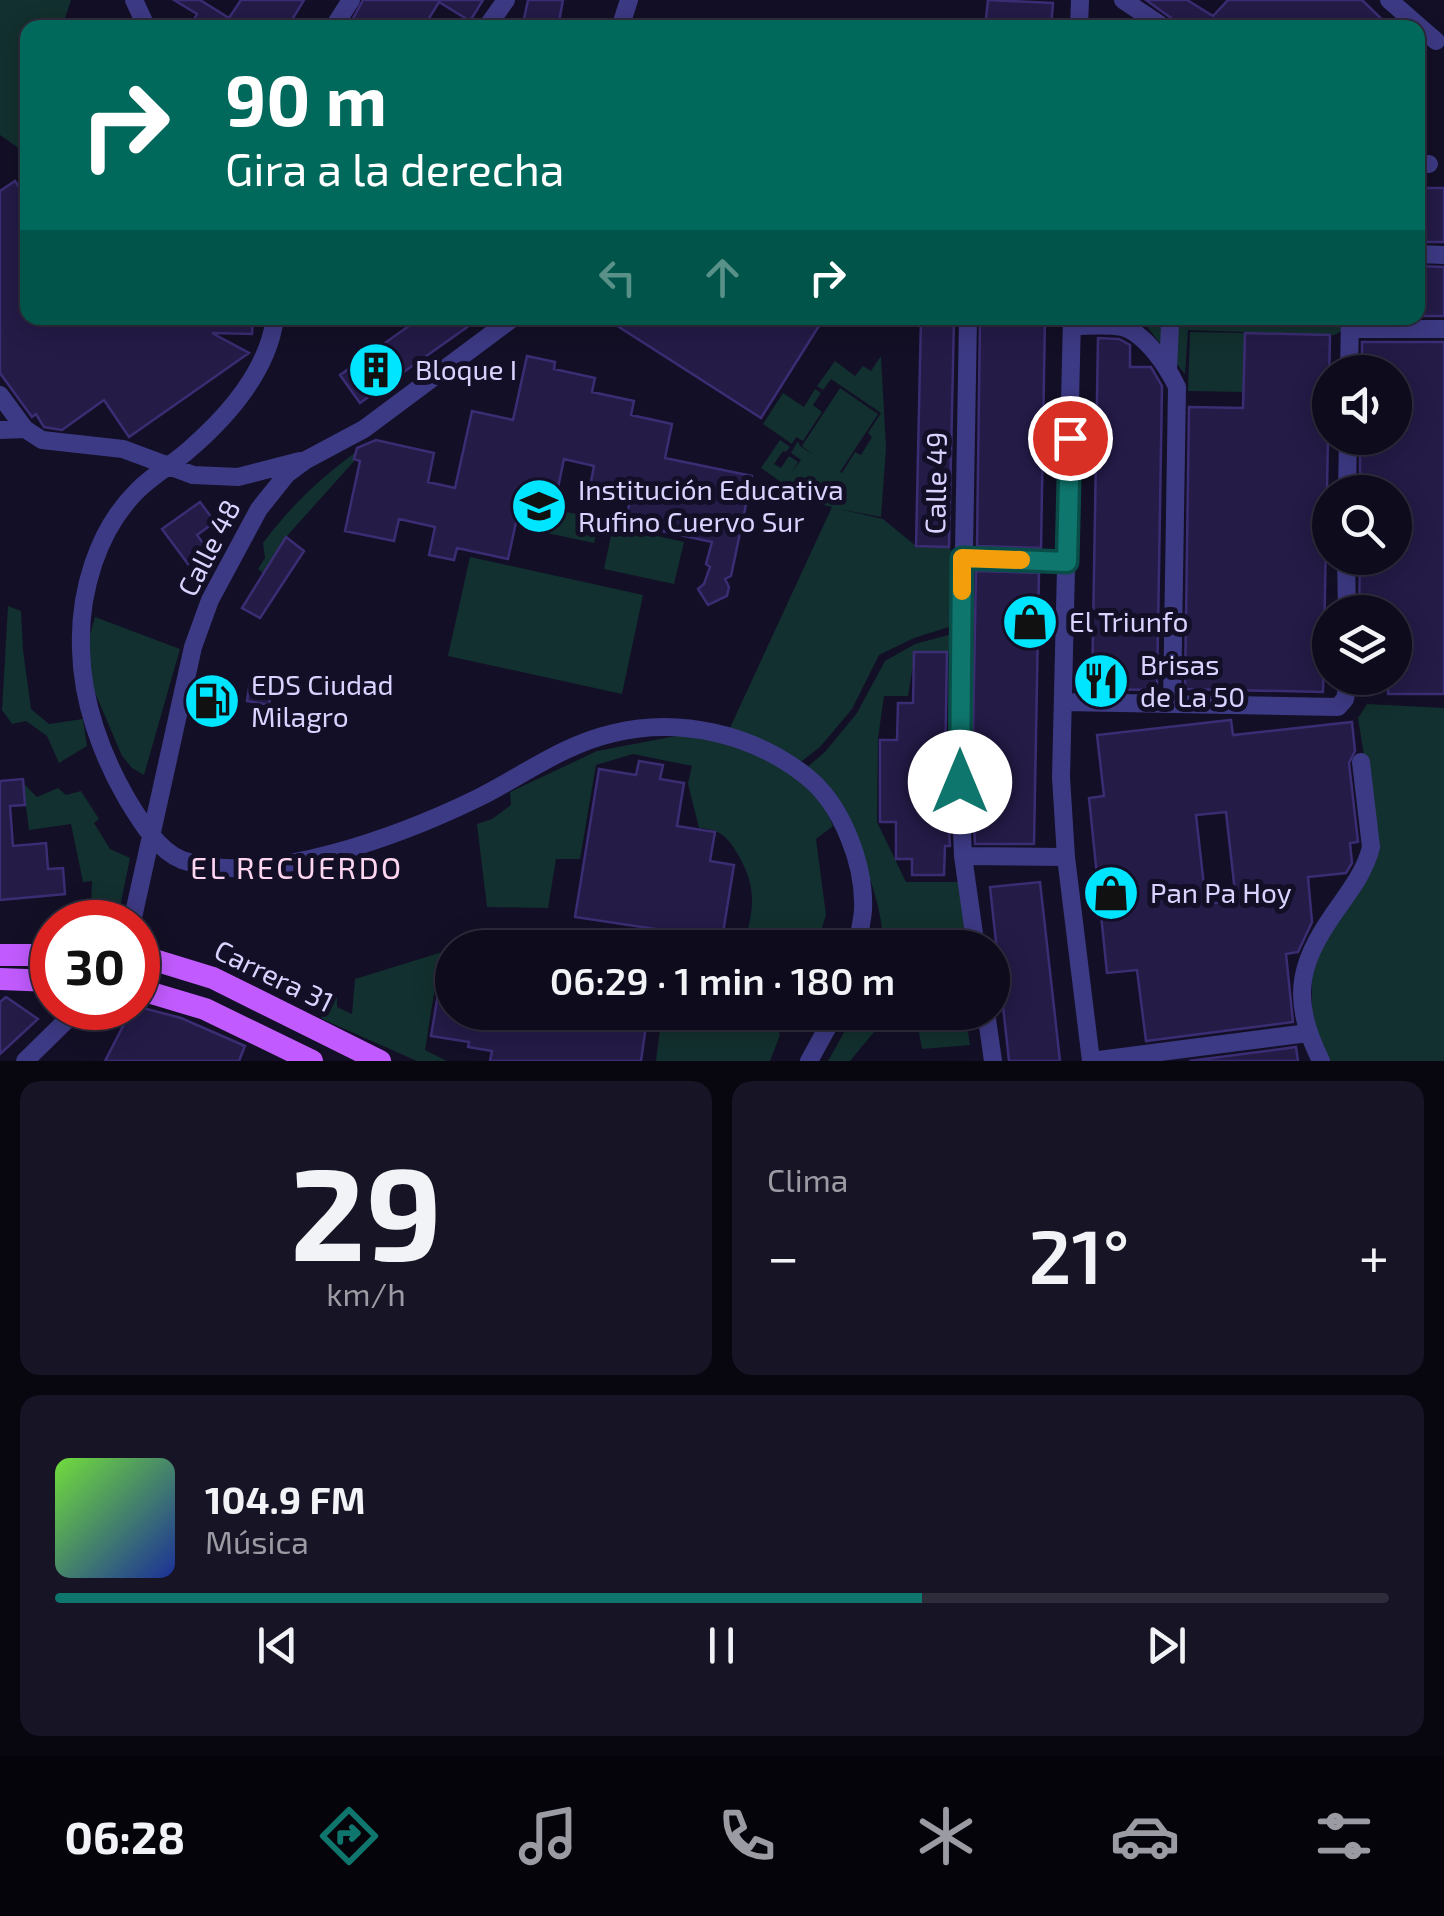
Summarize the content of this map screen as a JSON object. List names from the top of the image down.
{
  "streets": {
    "main road": ["Carrera 31"],
    "street": ["Calle 49", "Calle 48"]
  },
  "districts": ["EL RECUERDO"],
  "places": {
    "building": ["Bloque I"],
    "school or university": ["Institución Educativa Rufino Cuervo Sur"],
    "shop": ["El Triunfo", "Pan Pa Hoy"],
    "restaurant": ["Brisas de La 50"],
    "fuel station": ["EDS Ciudad Milagro"]
  },
  "page": {
    "turn": ["90 m", "Gira a la derecha"],
    "limit": "30",
    "trip": "06:29 · 1 min · 180 m",
    "tile": [
      ["29", "km/h"],
      "Clima"
    ],
    "heat": ["−", "21°", "+"],
    "song": ["104.9 FM", "Música"],
    "tabs": "06:28"
  }
}
